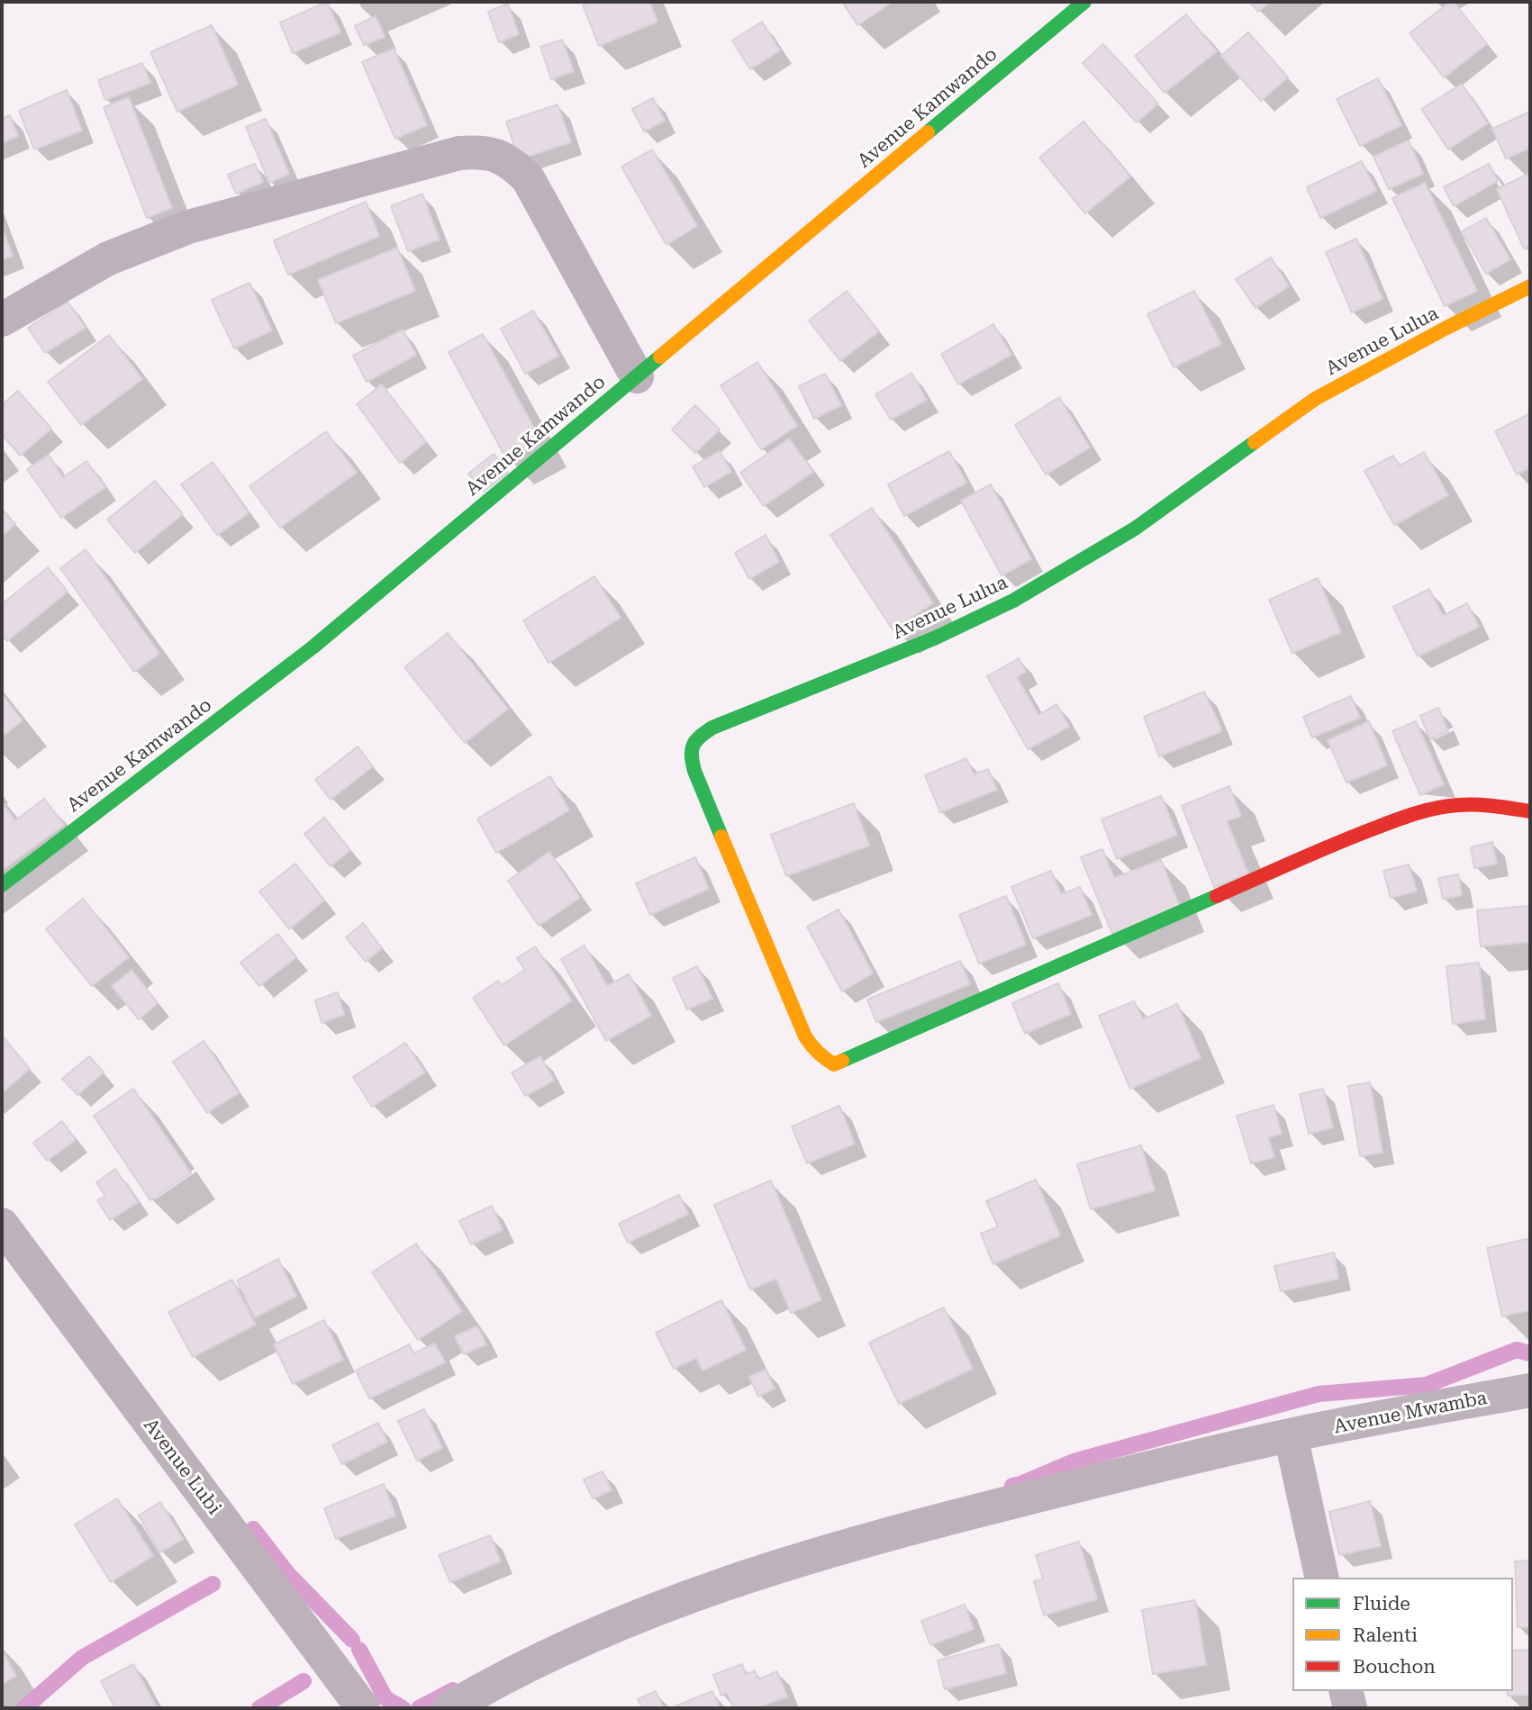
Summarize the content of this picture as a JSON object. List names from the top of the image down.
{
  "streets": {
    "street": [
      "Avenue Kamwando",
      "Avenue Lulua",
      "Avenue Mwamba",
      "Avenue Lubi"
    ]
  },
  "legend": ["Fluide", "Ralenti", "Bouchon"]
}
